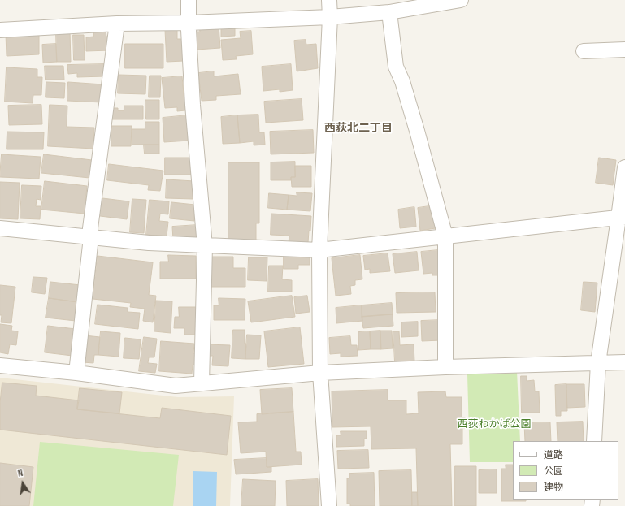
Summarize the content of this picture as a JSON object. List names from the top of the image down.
{
  "districts": ["西荻北二丁目"],
  "parks": ["西荻わかば公園"],
  "legend": ["道路", "公園", "建物"],
  "north": "top"
}
